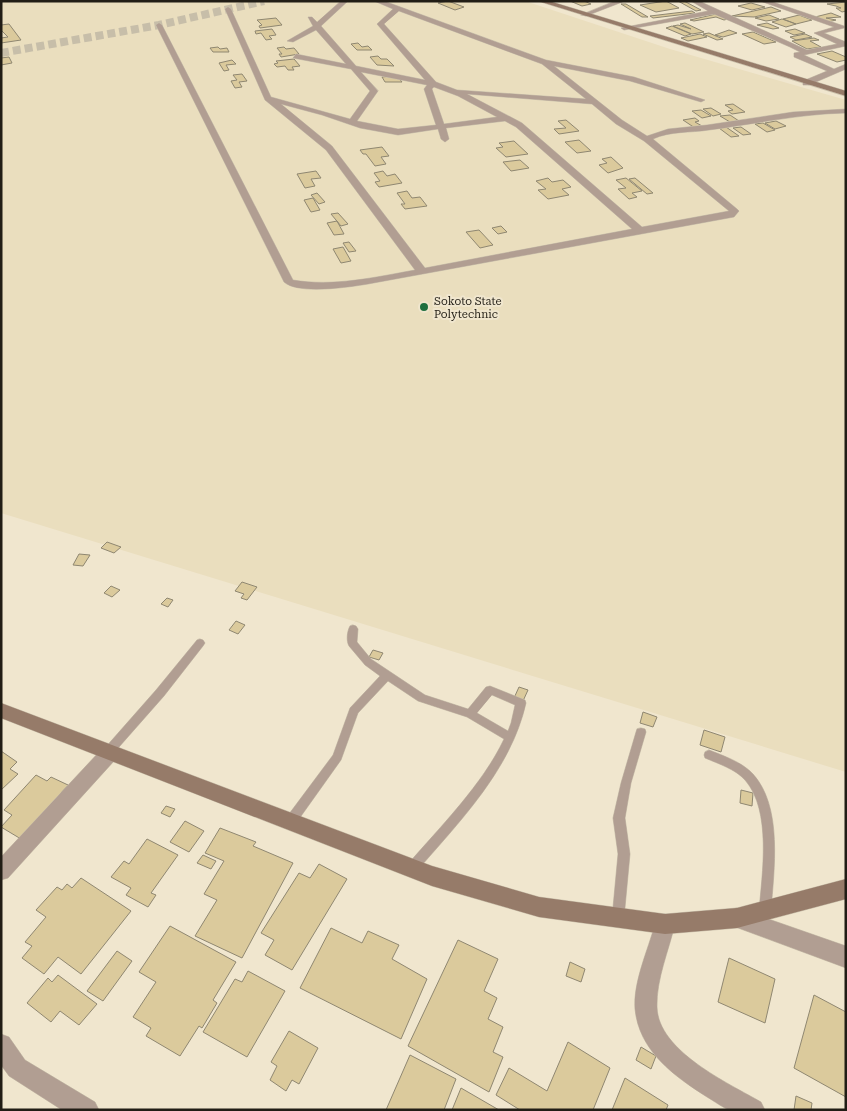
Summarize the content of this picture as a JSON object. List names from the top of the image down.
{
  "places": ["Sokoto State Polytechnic"]
}
